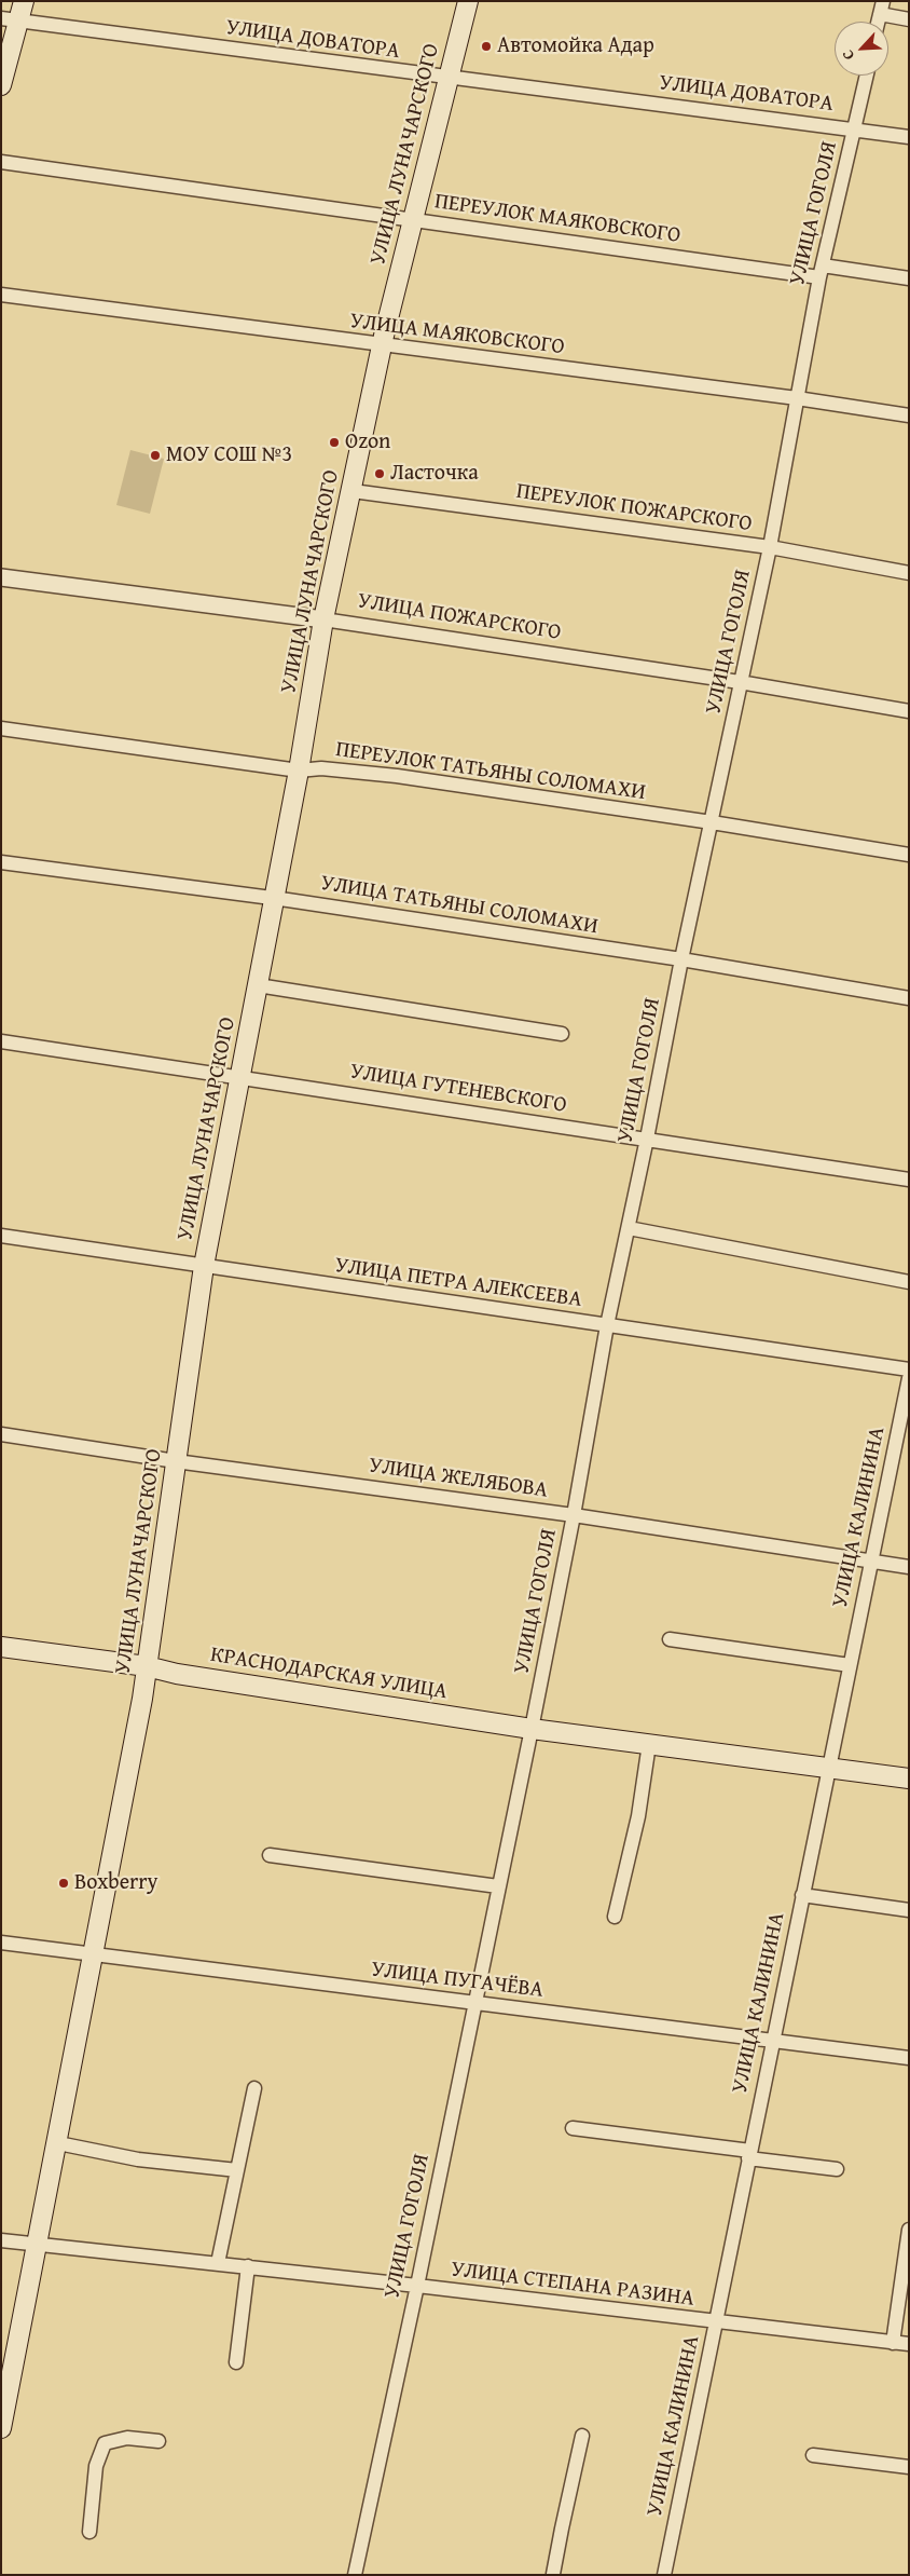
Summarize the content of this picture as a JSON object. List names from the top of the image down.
{
  "streets": {
    "main road": ["УЛИЦА ЛУНАЧАРСКОГО", "КРАСНОДАРСКАЯ УЛИЦА"],
    "street": [
      "УЛИЦА ДОВАТОРА",
      "УЛИЦА ГОГОЛЯ",
      "ПЕРЕУЛОК МАЯКОВСКОГО",
      "УЛИЦА МАЯКОВСКОГО",
      "ПЕРЕУЛОК ПОЖАРСКОГО",
      "УЛИЦА ПОЖАРСКОГО",
      "ПЕРЕУЛОК ТАТЬЯНЫ СОЛОМАХИ",
      "УЛИЦА ТАТЬЯНЫ СОЛОМАХИ",
      "УЛИЦА ГУТЕНЕВСКОГО",
      "УЛИЦА ПЕТРА АЛЕКСЕЕВА",
      "УЛИЦА ЖЕЛЯБОВА",
      "УЛИЦА КАЛИНИНА",
      "УЛИЦА ПУГАЧЁВА",
      "УЛИЦА СТЕПАНА РАЗИНА"
    ]
  },
  "crossings": [
    ["УЛИЦА ДОВАТОРА", "УЛИЦА ЛУНАЧАРСКОГО"],
    ["УЛИЦА ДОВАТОРА", "УЛИЦА ГОГОЛЯ"],
    ["УЛИЦА ЛУНАЧАРСКОГО", "ПЕРЕУЛОК МАЯКОВСКОГО"],
    ["УЛИЦА ЛУНАЧАРСКОГО", "УЛИЦА МАЯКОВСКОГО"],
    ["УЛИЦА ЛУНАЧАРСКОГО", "ПЕРЕУЛОК ПОЖАРСКОГО"],
    ["УЛИЦА ЛУНАЧАРСКОГО", "УЛИЦА ПОЖАРСКОГО"],
    ["УЛИЦА ЛУНАЧАРСКОГО", "ПЕРЕУЛОК ТАТЬЯНЫ СОЛОМАХИ"],
    ["УЛИЦА ЛУНАЧАРСКОГО", "УЛИЦА ТАТЬЯНЫ СОЛОМАХИ"],
    ["УЛИЦА ЛУНАЧАРСКОГО", "УЛИЦА ГУТЕНЕВСКОГО"],
    ["УЛИЦА ЛУНАЧАРСКОГО", "УЛИЦА ПЕТРА АЛЕКСЕЕВА"],
    ["УЛИЦА ЛУНАЧАРСКОГО", "УЛИЦА ЖЕЛЯБОВА"],
    ["УЛИЦА ЛУНАЧАРСКОГО", "КРАСНОДАРСКАЯ УЛИЦА"],
    ["УЛИЦА ЛУНАЧАРСКОГО", "УЛИЦА ПУГАЧЁВА"],
    ["УЛИЦА ЛУНАЧАРСКОГО", "УЛИЦА СТЕПАНА РАЗИНА"],
    ["УЛИЦА ГОГОЛЯ", "ПЕРЕУЛОК МАЯКОВСКОГО"],
    ["УЛИЦА ГОГОЛЯ", "УЛИЦА МАЯКОВСКОГО"],
    ["УЛИЦА ГОГОЛЯ", "ПЕРЕУЛОК ПОЖАРСКОГО"],
    ["УЛИЦА ГОГОЛЯ", "УЛИЦА ПОЖАРСКОГО"],
    ["УЛИЦА ГОГОЛЯ", "ПЕРЕУЛОК ТАТЬЯНЫ СОЛОМАХИ"],
    ["УЛИЦА ГОГОЛЯ", "УЛИЦА ТАТЬЯНЫ СОЛОМАХИ"],
    ["УЛИЦА ГОГОЛЯ", "УЛИЦА ГУТЕНЕВСКОГО"],
    ["УЛИЦА ГОГОЛЯ", "УЛИЦА ПЕТРА АЛЕКСЕЕВА"],
    ["УЛИЦА ГОГОЛЯ", "УЛИЦА ЖЕЛЯБОВА"],
    ["УЛИЦА ГОГОЛЯ", "КРАСНОДАРСКАЯ УЛИЦА"],
    ["УЛИЦА ГОГОЛЯ", "УЛИЦА ПУГАЧЁВА"],
    ["УЛИЦА ГОГОЛЯ", "УЛИЦА СТЕПАНА РАЗИНА"],
    ["УЛИЦА ЖЕЛЯБОВА", "УЛИЦА КАЛИНИНА"],
    ["УЛИЦА КАЛИНИНА", "КРАСНОДАРСКАЯ УЛИЦА"],
    ["УЛИЦА КАЛИНИНА", "УЛИЦА ПУГАЧЁВА"],
    ["УЛИЦА КАЛИНИНА", "УЛИЦА СТЕПАНА РАЗИНА"]
  ],
  "places": [
    "Автомойка Адар",
    "Ozon",
    "МОУ СОШ №3",
    "Ласточка",
    "Boxberry"
  ],
  "north": "bottom left"
}
